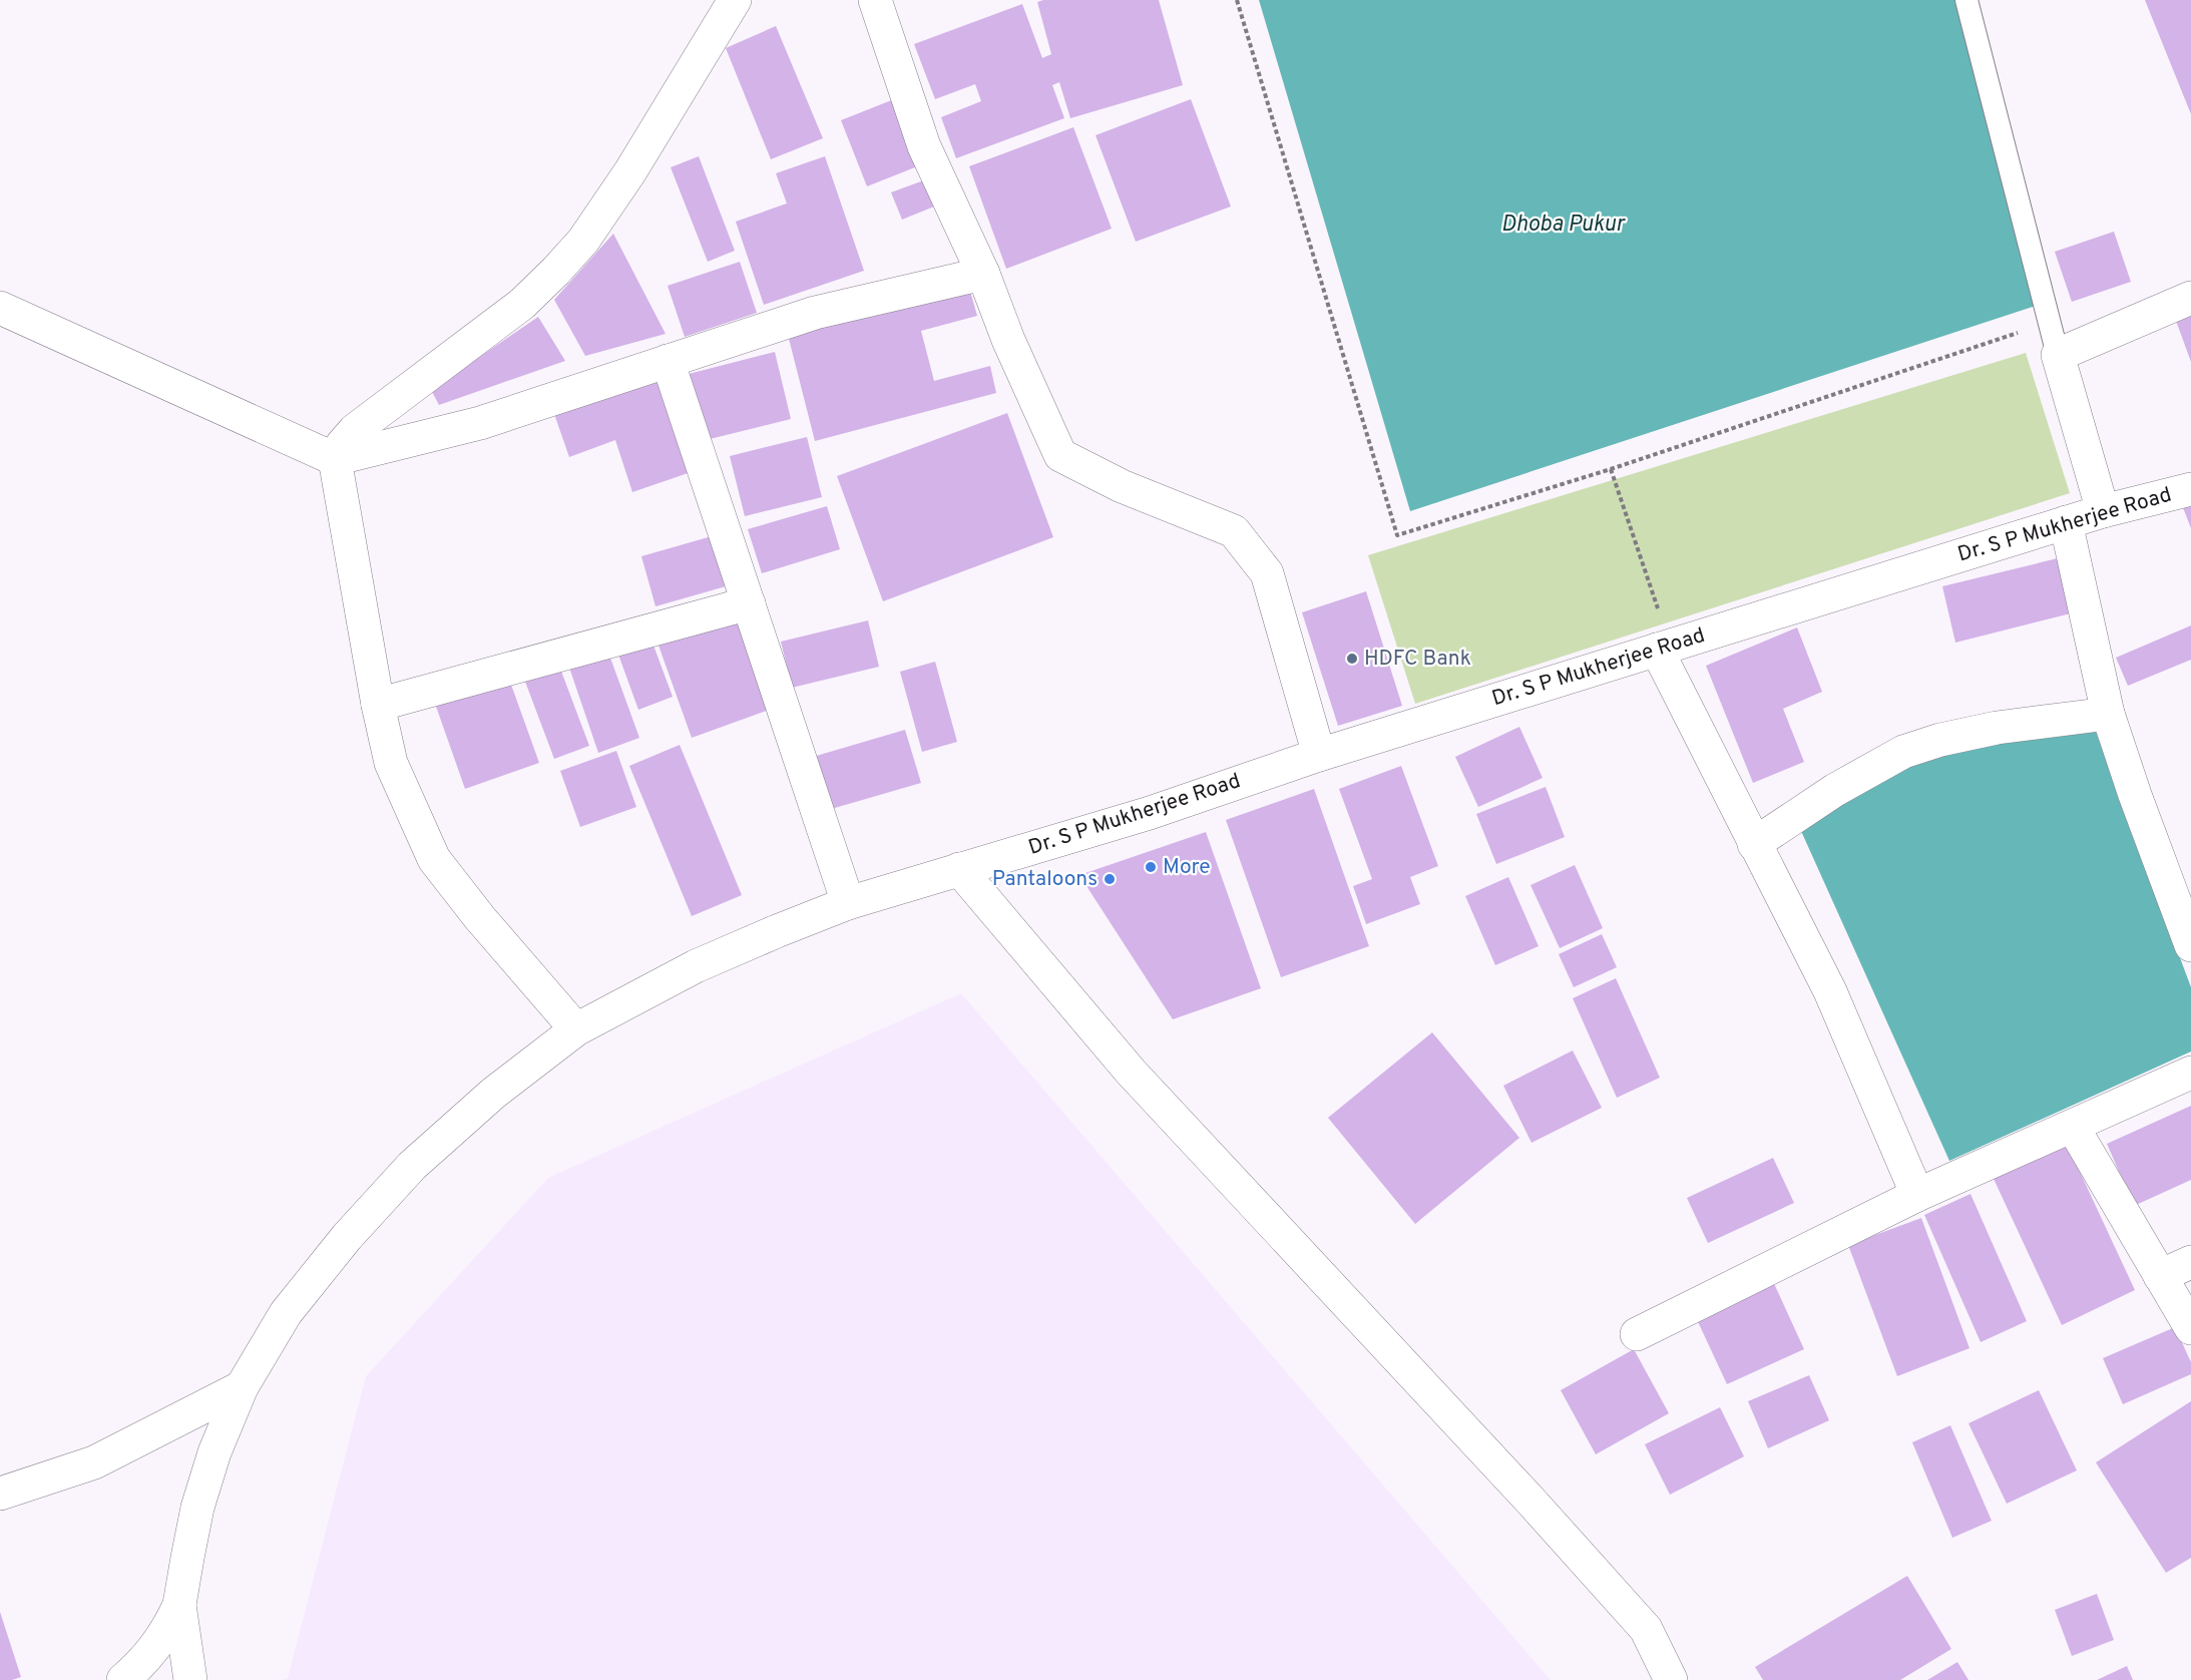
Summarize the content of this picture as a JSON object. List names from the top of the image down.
{
  "streets": {
    "street": ["Dr. S P Mukherjee Road"]
  },
  "water": ["Dhoba Pukur"],
  "places": ["HDFC Bank", "More", "Pantaloons"]
}
